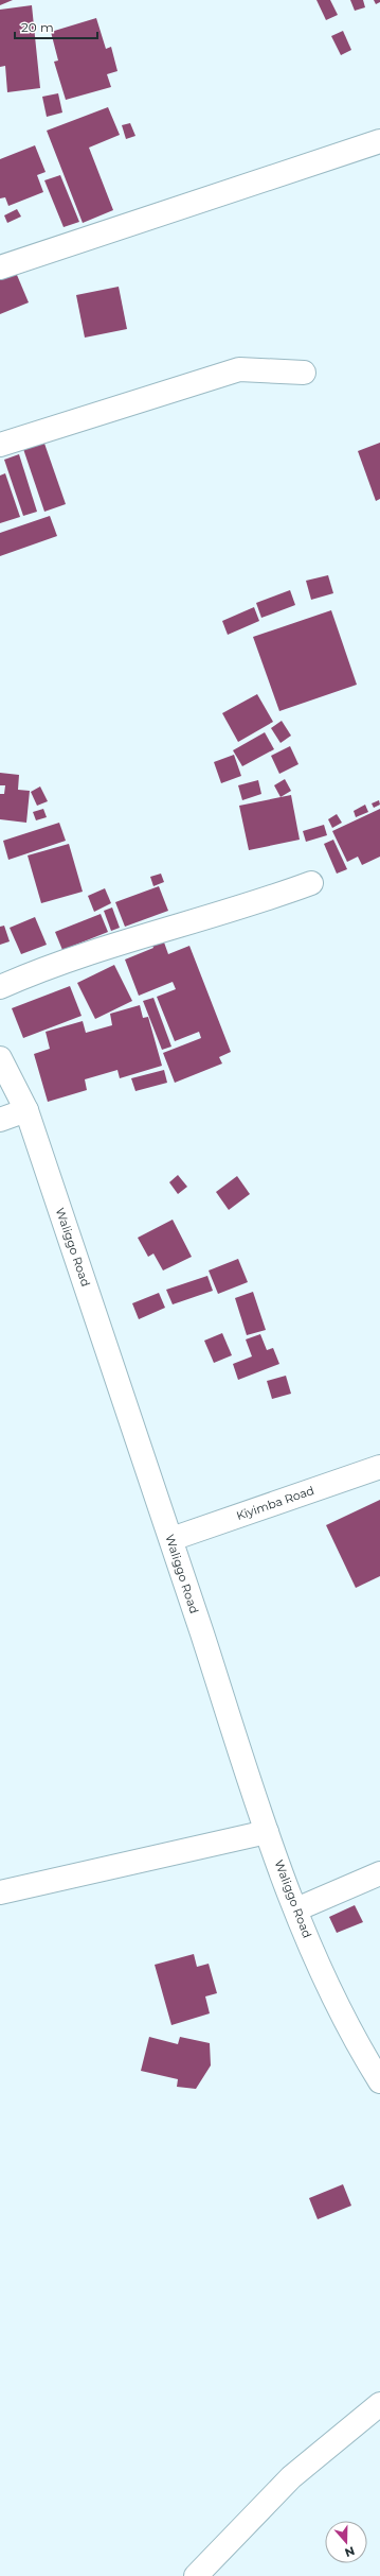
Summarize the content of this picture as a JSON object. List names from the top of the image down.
{
  "streets": {
    "street": ["Waliggo Road", "Kiyimba Road"]
  },
  "crossings": [
    ["Waliggo Road", "Kiyimba Road"]
  ],
  "scale_bar": "20 m",
  "north": "bottom"
}
